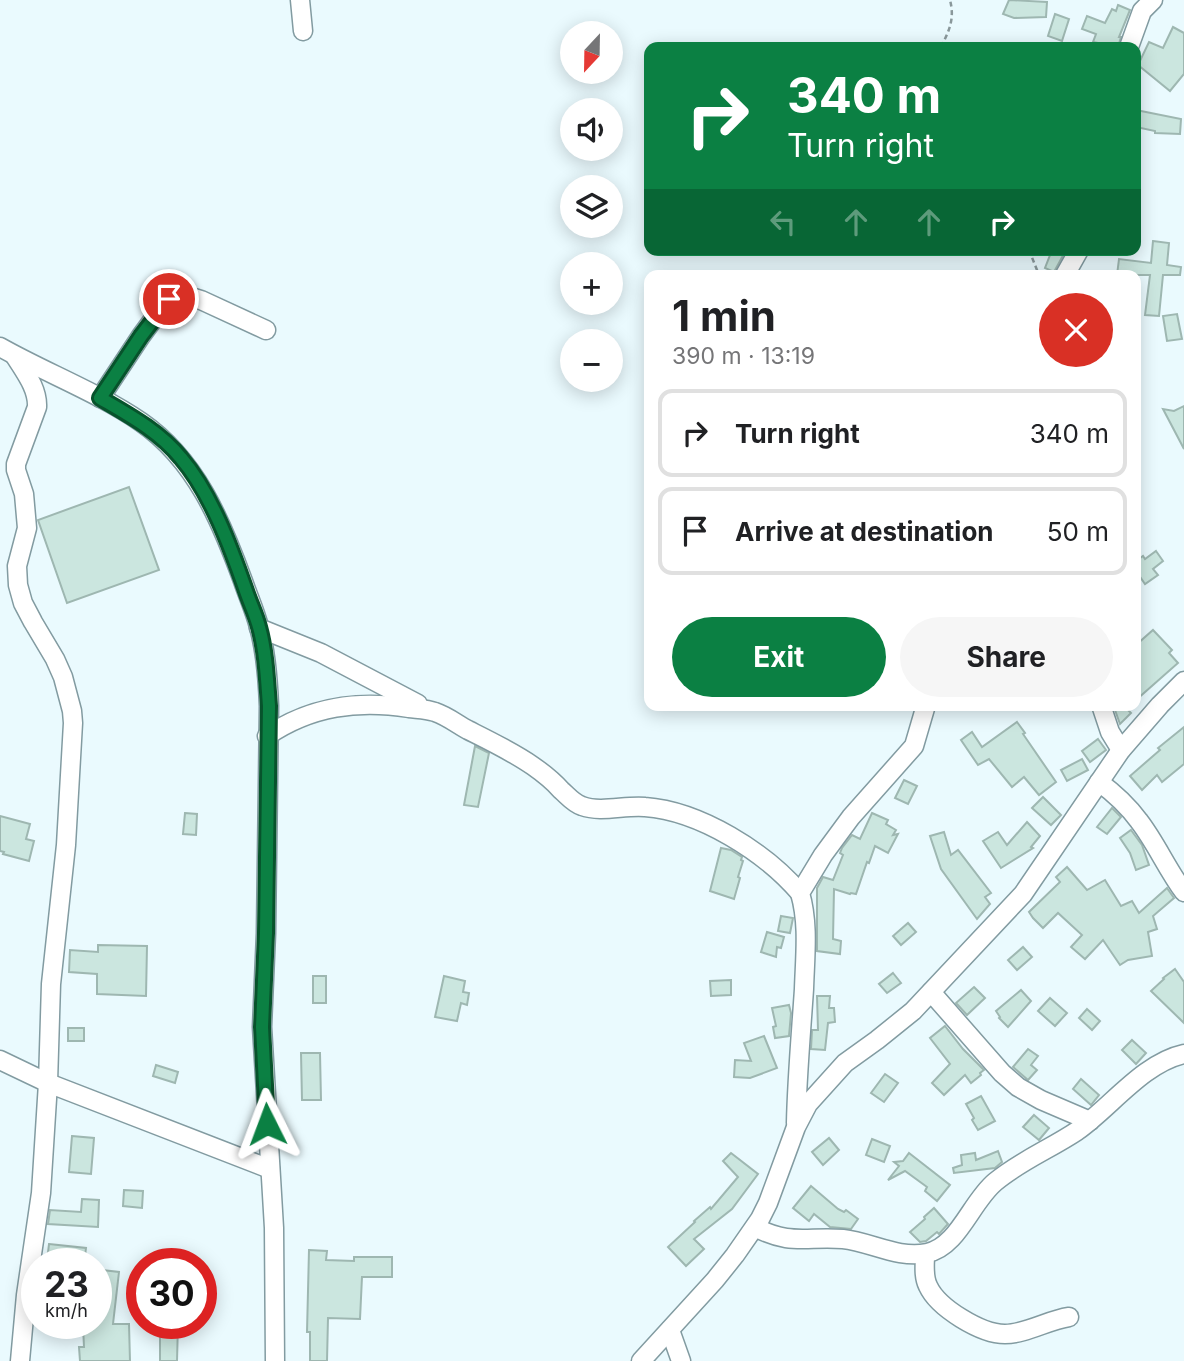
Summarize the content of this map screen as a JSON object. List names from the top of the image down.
{
  "north": "bottom",
  "page": {
    "map_buttons": ["+", "−"],
    "turn": ["340 m", "Turn right"],
    "heading": ["1 min", "390 m · 13:19"],
    "list": [
      {
        "name": "Turn right",
        "value": "340 m"
      },
      {
        "name": "Arrive at destination",
        "value": "50 m"
      }
    ],
    "buttons": ["Exit", "Share"],
    "speed": "23 km/h",
    "limit": "30"
  }
}
